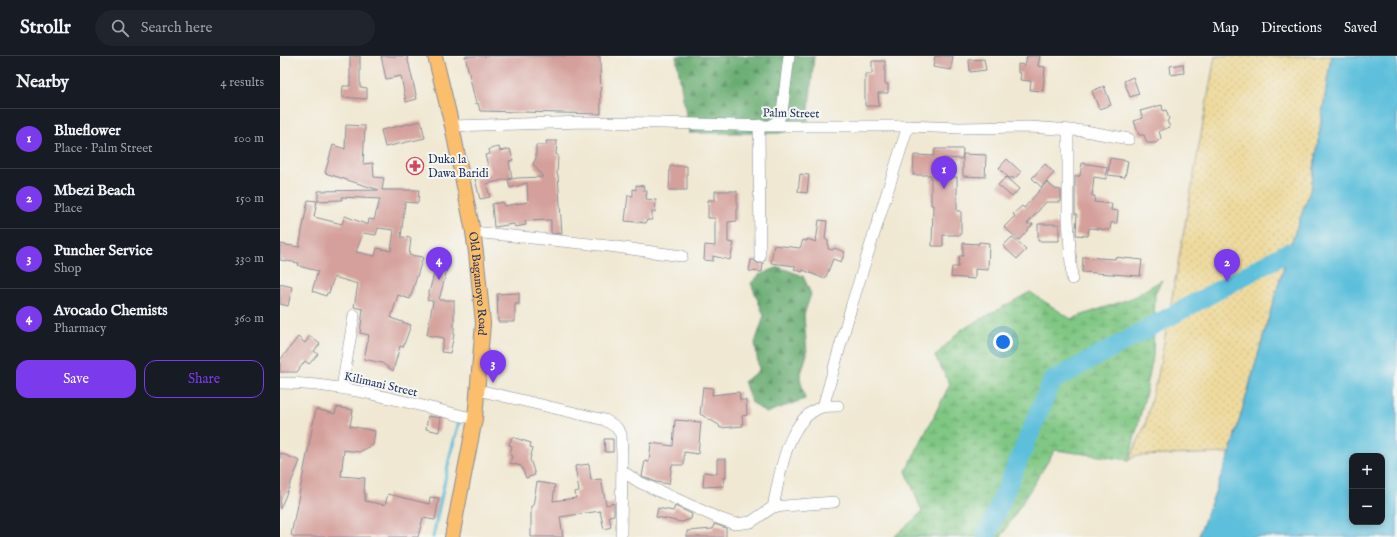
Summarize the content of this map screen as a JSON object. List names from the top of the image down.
{
  "streets": {
    "main road": ["Old Bagamoyo Road"],
    "street": ["Palm Street", "Kilimani Street"]
  },
  "crossings": [
    ["Palm Street", "Old Bagamoyo Road"],
    ["Old Bagamoyo Road", "Kilimani Street"]
  ],
  "places": {
    "pharmacy": ["Duka la Dawa Baridi"]
  },
  "page": {
    "header": "Strollr",
    "search": "Search here",
    "nav": ["Map", "Directions", "Saved"],
    "heading": ["Nearby", "4 results"],
    "list": [
      {
        "mark": "1",
        "name": "Blueflower",
        "note": "Place · Palm Street",
        "value": "100 m"
      },
      {
        "mark": "2",
        "name": "Mbezi Beach",
        "note": "Place",
        "value": "150 m"
      },
      {
        "mark": "3",
        "name": "Puncher Service",
        "note": "Shop",
        "value": "330 m"
      },
      {
        "mark": "4",
        "name": "Avocado Chemists",
        "note": "Pharmacy",
        "value": "360 m"
      }
    ],
    "pins": [
      "1",
      "4",
      "2",
      "3"
    ],
    "buttons": ["Save", "Share"],
    "map_buttons": ["+", "−"]
  }
}
